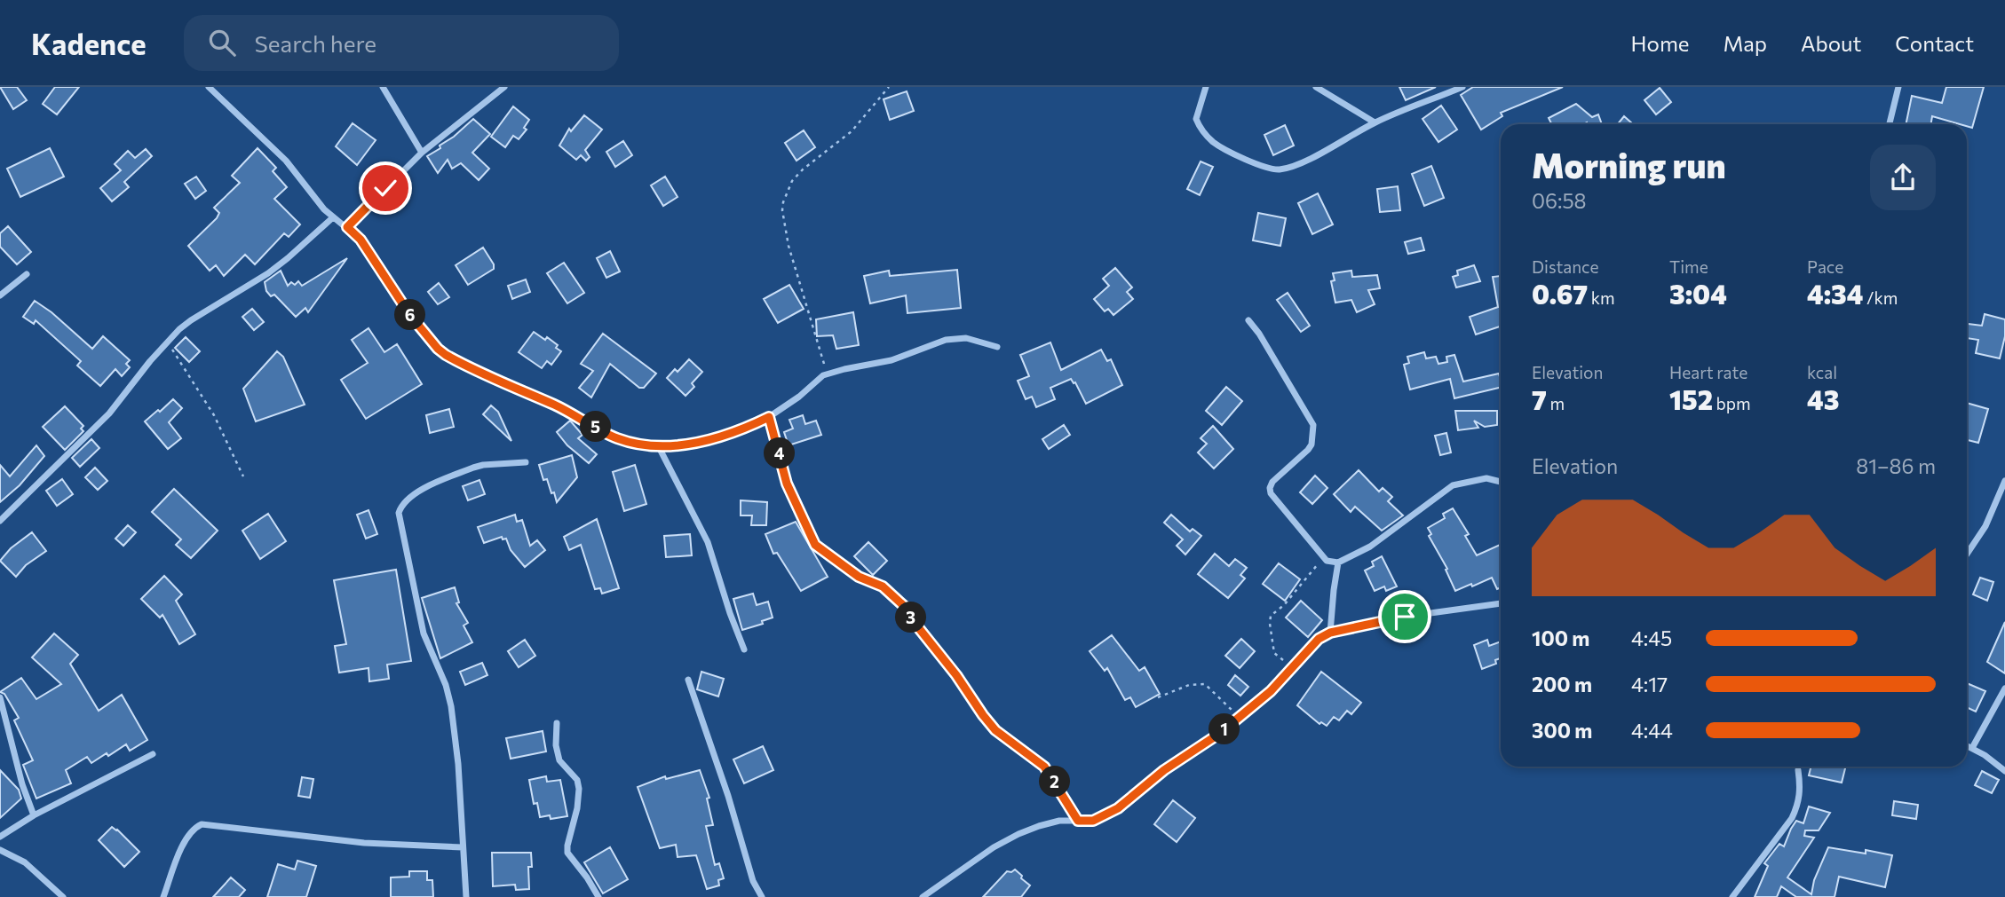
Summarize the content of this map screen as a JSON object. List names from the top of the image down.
{
  "page": {
    "header": "Kadence",
    "search": "Search here",
    "nav": [
      "Home",
      "Map",
      "About",
      "Contact"
    ],
    "heading": ["Morning run", "06:58"],
    "stats": [
      ["Distance", "0.67 km"],
      ["Time", "3:04"],
      ["Pace", "4:34 /km"],
      ["Elevation", "7 m"],
      ["Heart rate", "152 bpm"],
      ["kcal", "43"]
    ],
    "pins": [
      "6",
      "5",
      "4",
      "3",
      "1",
      "2"
    ],
    "chart": ["Elevation", "81–86 m"],
    "list": [
      {
        "name": "100 m",
        "note": "4:45"
      },
      {
        "name": "200 m",
        "note": "4:17"
      },
      {
        "name": "300 m",
        "note": "4:44"
      }
    ]
  }
}
